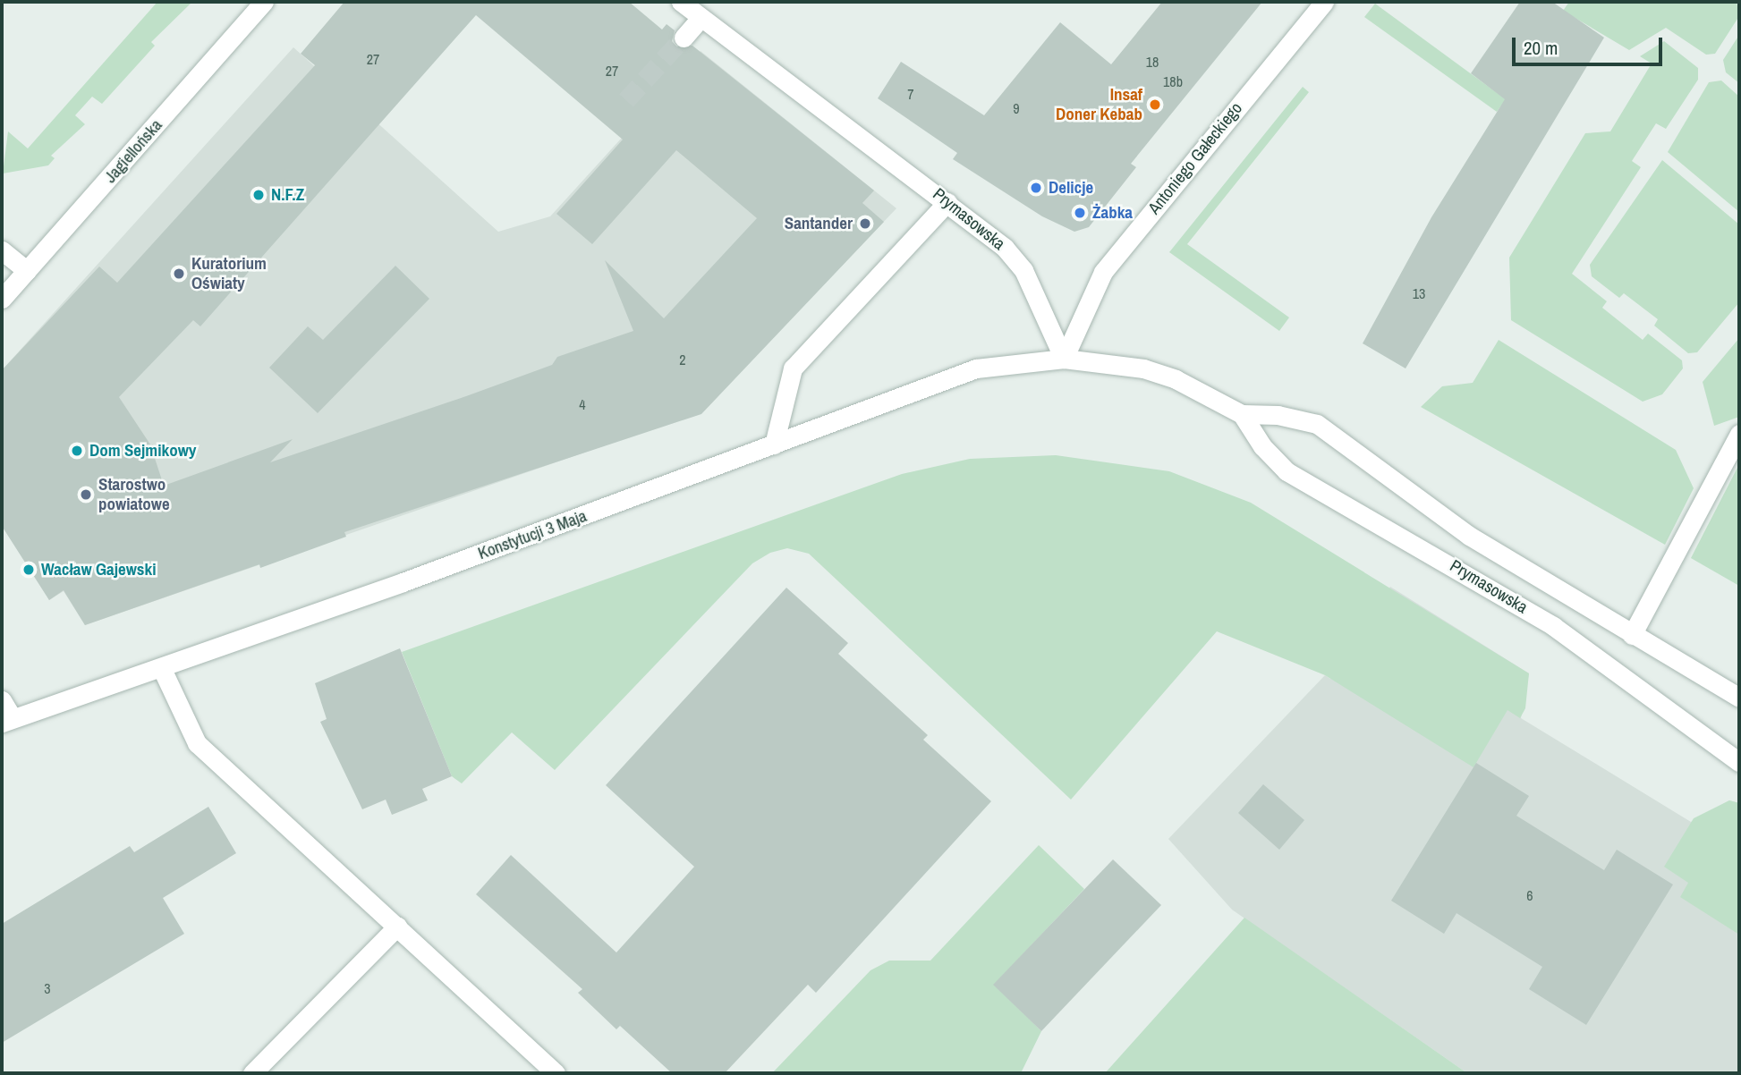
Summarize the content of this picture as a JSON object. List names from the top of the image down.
{
  "streets": {
    "street": [
      "Jagiellońska",
      "Antoniego Gałeckiego",
      "Prymasowska",
      "Konstytucji 3 Maja"
    ]
  },
  "crossings": [
    ["Antoniego Gałeckiego", "Prymasowska"],
    ["Antoniego Gałeckiego", "Konstytucji 3 Maja"],
    ["Prymasowska", "Konstytucji 3 Maja"]
  ],
  "places": [
    "Insaf Doner Kebab",
    "Delicje",
    "N.F.Z",
    "Żabka",
    "Santander",
    "Kuratorium Oświaty",
    "Dom Sejmikowy",
    "Starostwo powiatowe",
    "Wacław Gajewski"
  ],
  "house_numbers": [
    "27",
    "18",
    "27",
    "18b",
    "7",
    "9",
    "13",
    "2",
    "4",
    "6",
    "3"
  ],
  "scale_bar": "20 m"
}
